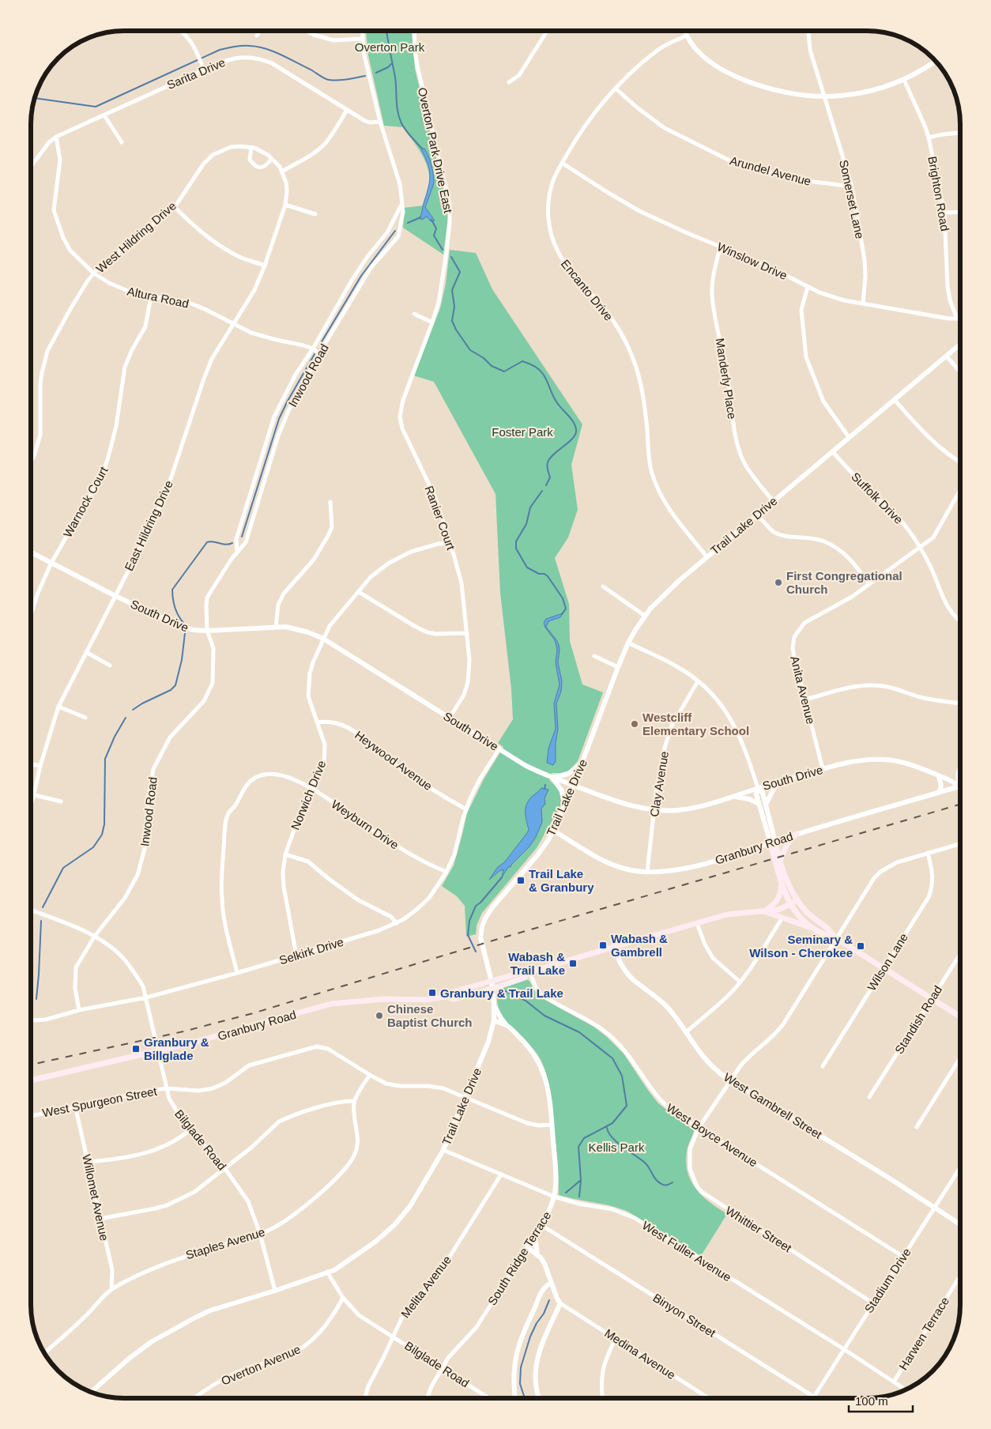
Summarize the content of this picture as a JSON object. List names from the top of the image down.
{
  "streets": {
    "main road": ["Granbury Road"],
    "street": [
      "Sarita Drive",
      "Overton Park Drive East",
      "Arundel Avenue",
      "Brighton Road",
      "Somerset Lane",
      "West Hildring Drive",
      "Winslow Drive",
      "Encanto Drive",
      "Altura Road",
      "Inwood Road",
      "Manderly Place",
      "Suffolk Drive",
      "Warnock Court",
      "Ranier Court",
      "East Hildring Drive",
      "Trail Lake Drive",
      "South Drive",
      "Anita Avenue",
      "Heywood Avenue",
      "Clay Avenue",
      "Norwich Drive",
      "Weyburn Drive",
      "Selkirk Drive",
      "Wilson Lane",
      "Standish Road",
      "West Spurgeon Street",
      "West Gambrell Street",
      "West Boyce Avenue",
      "Bilglade Road",
      "Willomet Avenue",
      "Whittier Street",
      "Staples Avenue",
      "West Fuller Avenue",
      "South Ridge Terrace",
      "Stadium Drive",
      "Melita Avenue",
      "Binyon Street",
      "Harwen Terrace",
      "Medina Avenue",
      "Overton Avenue"
    ]
  },
  "crossings": [
    ["Sarita Drive", "Altura Road"],
    ["Sarita Drive", "Inwood Road"],
    ["Overton Park Drive East", "Ranier Court"],
    ["Arundel Avenue", "Somerset Lane"],
    ["Arundel Avenue", "Encanto Drive"],
    ["Brighton Road", "Winslow Drive"],
    ["Somerset Lane", "Winslow Drive"],
    ["West Hildring Drive", "Altura Road"],
    ["West Hildring Drive", "East Hildring Drive"],
    ["Winslow Drive", "Encanto Drive"],
    ["Winslow Drive", "Manderly Place"],
    ["Encanto Drive", "Trail Lake Drive"],
    ["Altura Road", "Inwood Road"],
    ["Altura Road", "Warnock Court"],
    ["Altura Road", "East Hildring Drive"],
    ["Inwood Road", "South Drive"],
    ["Inwood Road", "Selkirk Drive"],
    ["Inwood Road", "Bilglade Road"],
    ["Manderly Place", "Trail Lake Drive"],
    ["Suffolk Drive", "Trail Lake Drive"],
    ["Suffolk Drive", "Anita Avenue"],
    ["Warnock Court", "South Drive"],
    ["Ranier Court", "South Drive"],
    ["Ranier Court", "Norwich Drive"],
    ["East Hildring Drive", "South Drive"],
    ["Trail Lake Drive", "South Drive"],
    ["Trail Lake Drive", "Granbury Road"],
    ["Trail Lake Drive", "West Spurgeon Street"],
    ["Trail Lake Drive", "Bilglade Road"],
    ["Trail Lake Drive", "West Fuller Avenue"],
    ["Trail Lake Drive", "South Ridge Terrace"],
    ["South Drive", "Anita Avenue"],
    ["South Drive", "Clay Avenue"],
    ["South Drive", "Norwich Drive"],
    ["South Drive", "Granbury Road"],
    ["South Drive", "Selkirk Drive"],
    ["Heywood Avenue", "Norwich Drive"],
    ["Heywood Avenue", "Selkirk Drive"],
    ["Clay Avenue", "Granbury Road"],
    ["Norwich Drive", "Weyburn Drive"],
    ["Norwich Drive", "Selkirk Drive"],
    ["Weyburn Drive", "Selkirk Drive"],
    ["Granbury Road", "West Boyce Avenue"],
    ["Granbury Road", "Bilglade Road"],
    ["Selkirk Drive", "Bilglade Road"],
    ["Wilson Lane", "Whittier Street"],
    ["West Spurgeon Street", "Bilglade Road"],
    ["West Spurgeon Street", "Willomet Avenue"],
    ["West Spurgeon Street", "South Ridge Terrace"],
    ["West Gambrell Street", "Whittier Street"],
    ["West Gambrell Street", "Stadium Drive"],
    ["West Boyce Avenue", "Whittier Street"],
    ["West Boyce Avenue", "Stadium Drive"],
    ["Bilglade Road", "Staples Avenue"],
    ["Bilglade Road", "South Ridge Terrace"],
    ["Bilglade Road", "Melita Avenue"],
    ["Bilglade Road", "Overton Avenue"],
    ["Willomet Avenue", "Staples Avenue"],
    ["Whittier Street", "Stadium Drive"],
    ["West Fuller Avenue", "South Ridge Terrace"],
    ["West Fuller Avenue", "Stadium Drive"],
    ["West Fuller Avenue", "Melita Avenue"],
    ["West Fuller Avenue", "Harwen Terrace"],
    ["South Ridge Terrace", "Binyon Street"],
    ["Stadium Drive", "Binyon Street"]
  ],
  "parks": ["Overton Park", "Foster Park", "Kellis Park"],
  "places": {
    "other": ["First Congregational Church", "Westcliff Elementary School", "Chinese Baptist Church"],
    "transit": [
      "Trail Lake & Granbury",
      "Wabash & Gambrell",
      "Seminary & Wilson - Cherokee",
      "Wabash & Trail Lake",
      "Granbury & Trail Lake",
      "Granbury & Billglade"
    ]
  },
  "scale_bar": "100 m"
}
